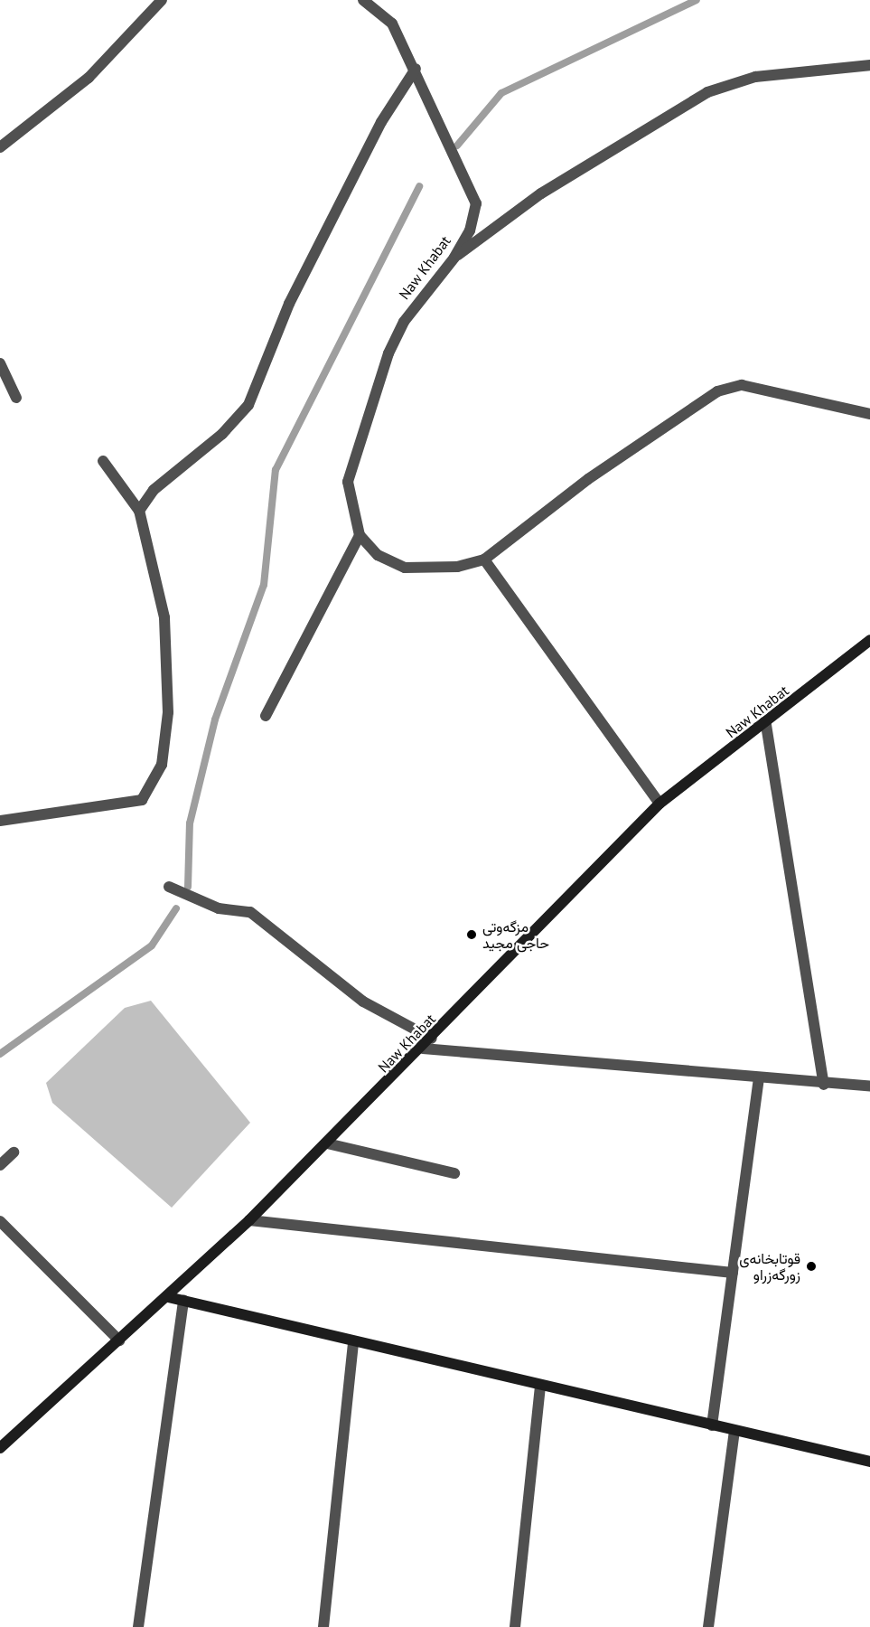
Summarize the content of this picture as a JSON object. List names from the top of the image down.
{
  "streets": {
    "street": ["Naw Khabat"]
  },
  "places": ["مزگەوتى حاجى مجيد", "قوتابخانەی زورگەزراو"]
}
